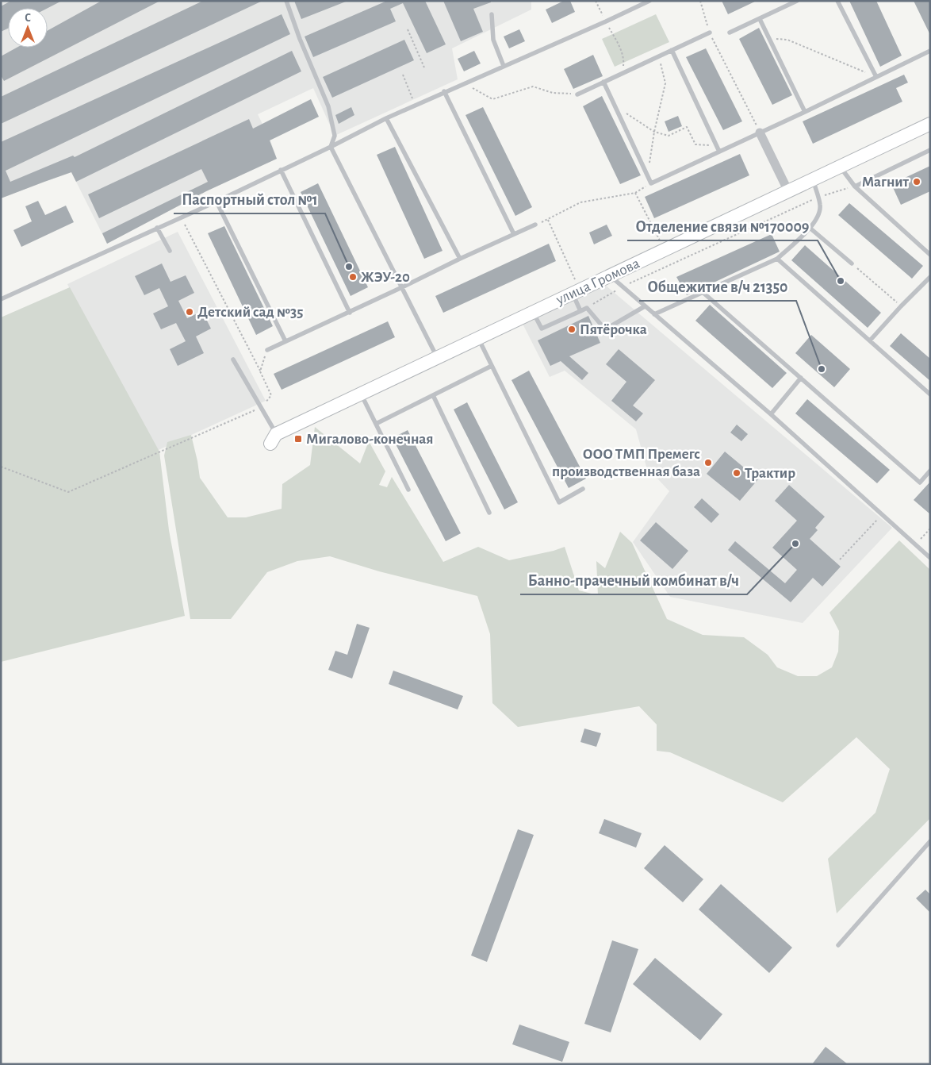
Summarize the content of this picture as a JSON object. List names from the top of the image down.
{
  "streets": {
    "street": ["улица Громова"]
  },
  "places": {
    "other": [
      "Магнит",
      "Паспортный стол №1",
      "ЖЭУ-20",
      "Отделение связи №170009",
      "Детский сад №35",
      "Пятёрочка",
      "Общежитие в/ч 21350",
      "ООО ТМП Премегс производственная база",
      "Трактир",
      "Банно-прачечный комбинат в/ч"
    ],
    "transit": ["Мигалово-конечная"]
  },
  "north": "top"
}
